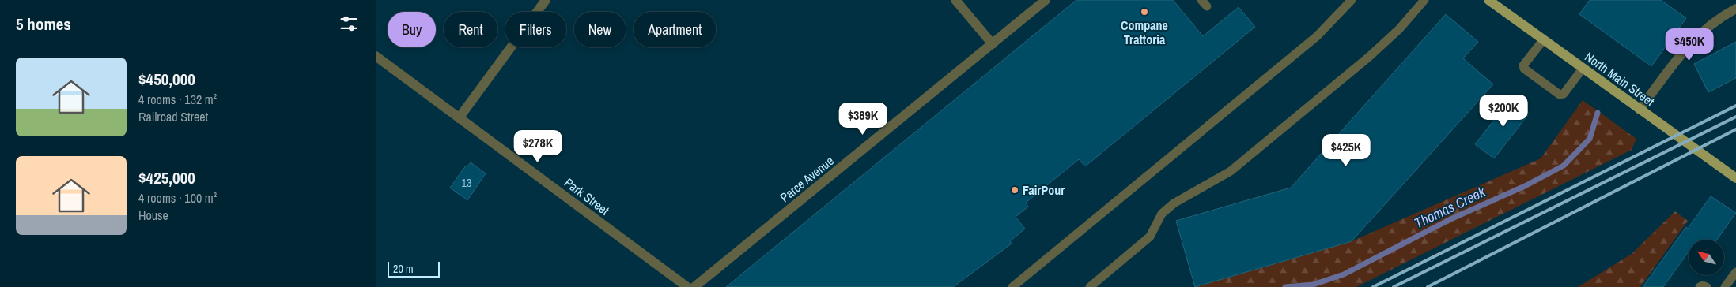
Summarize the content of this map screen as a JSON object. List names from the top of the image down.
{
  "streets": {
    "main road": ["North Main Street"],
    "street": ["Parce Avenue", "Park Street"]
  },
  "water": ["Thomas Creek"],
  "places": ["Compane Trattoria", "FairPour"],
  "house_numbers": ["13"],
  "scale_bar": "20 m",
  "north": "top left",
  "page": {
    "heading": "5 homes",
    "chip": [
      "Buy",
      "Rent",
      "Filters",
      "New",
      "Apartment"
    ],
    "price": [
      "$450K",
      "$200K",
      "$389K",
      "$278K",
      "$425K"
    ],
    "list": [
      {
        "name": "$450,000",
        "note": "4 rooms · 132 m² · Railroad Street"
      },
      {
        "name": "$425,000",
        "note": "4 rooms · 100 m² · House"
      }
    ],
    "scale": "20 m"
  }
}
